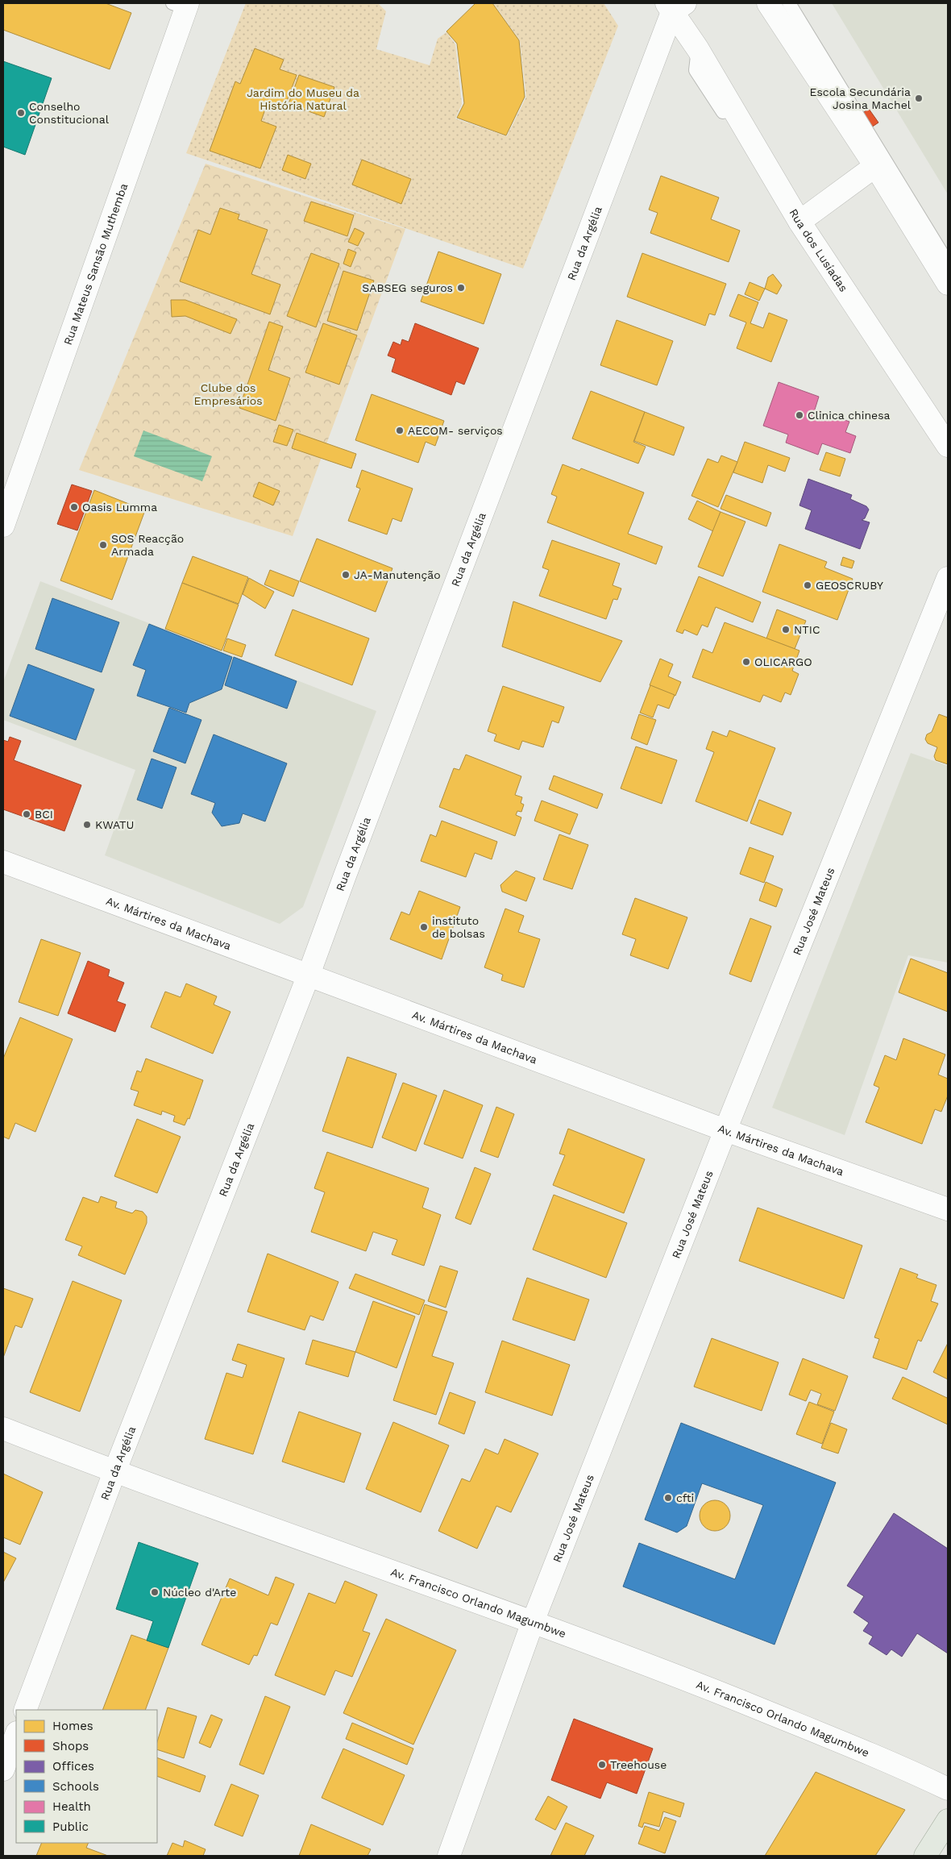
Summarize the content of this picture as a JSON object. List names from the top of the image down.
{
  "streets": {
    "street": [
      "Rua da Argélia",
      "Rua dos Lusíadas",
      "Rua Mateus Sansão Muthemba",
      "Rua José Mateus",
      "Av. Mártires da Machava",
      "Av. Francisco Orlando Magumbwe"
    ]
  },
  "crossings": [
    ["Rua da Argélia", "Rua dos Lusíadas"],
    ["Rua da Argélia", "Av. Mártires da Machava"],
    ["Rua da Argélia", "Av. Francisco Orlando Magumbwe"],
    ["Rua José Mateus", "Av. Mártires da Machava"],
    ["Rua José Mateus", "Av. Francisco Orlando Magumbwe"]
  ],
  "parks": ["Jardim do Museu da História Natural", "Clube dos Empresários"],
  "places": [
    "Escola Secundária Josina Machel",
    "Conselho Constitucional",
    "SABSEG seguros",
    "Clinica chinesa",
    "AECOM- serviços",
    "Oasis Lumma",
    "SOS Reacção Armada",
    "JA-Manutenção",
    "GEOSCRUBY",
    "NTIC",
    "OLICARGO",
    "BCI",
    "KWATU",
    "instituto de bolsas",
    "cfti",
    "Núcleo d'Arte",
    "Treehouse"
  ],
  "legend": [
    "Homes",
    "Shops",
    "Offices",
    "Schools",
    "Health",
    "Public"
  ]
}
